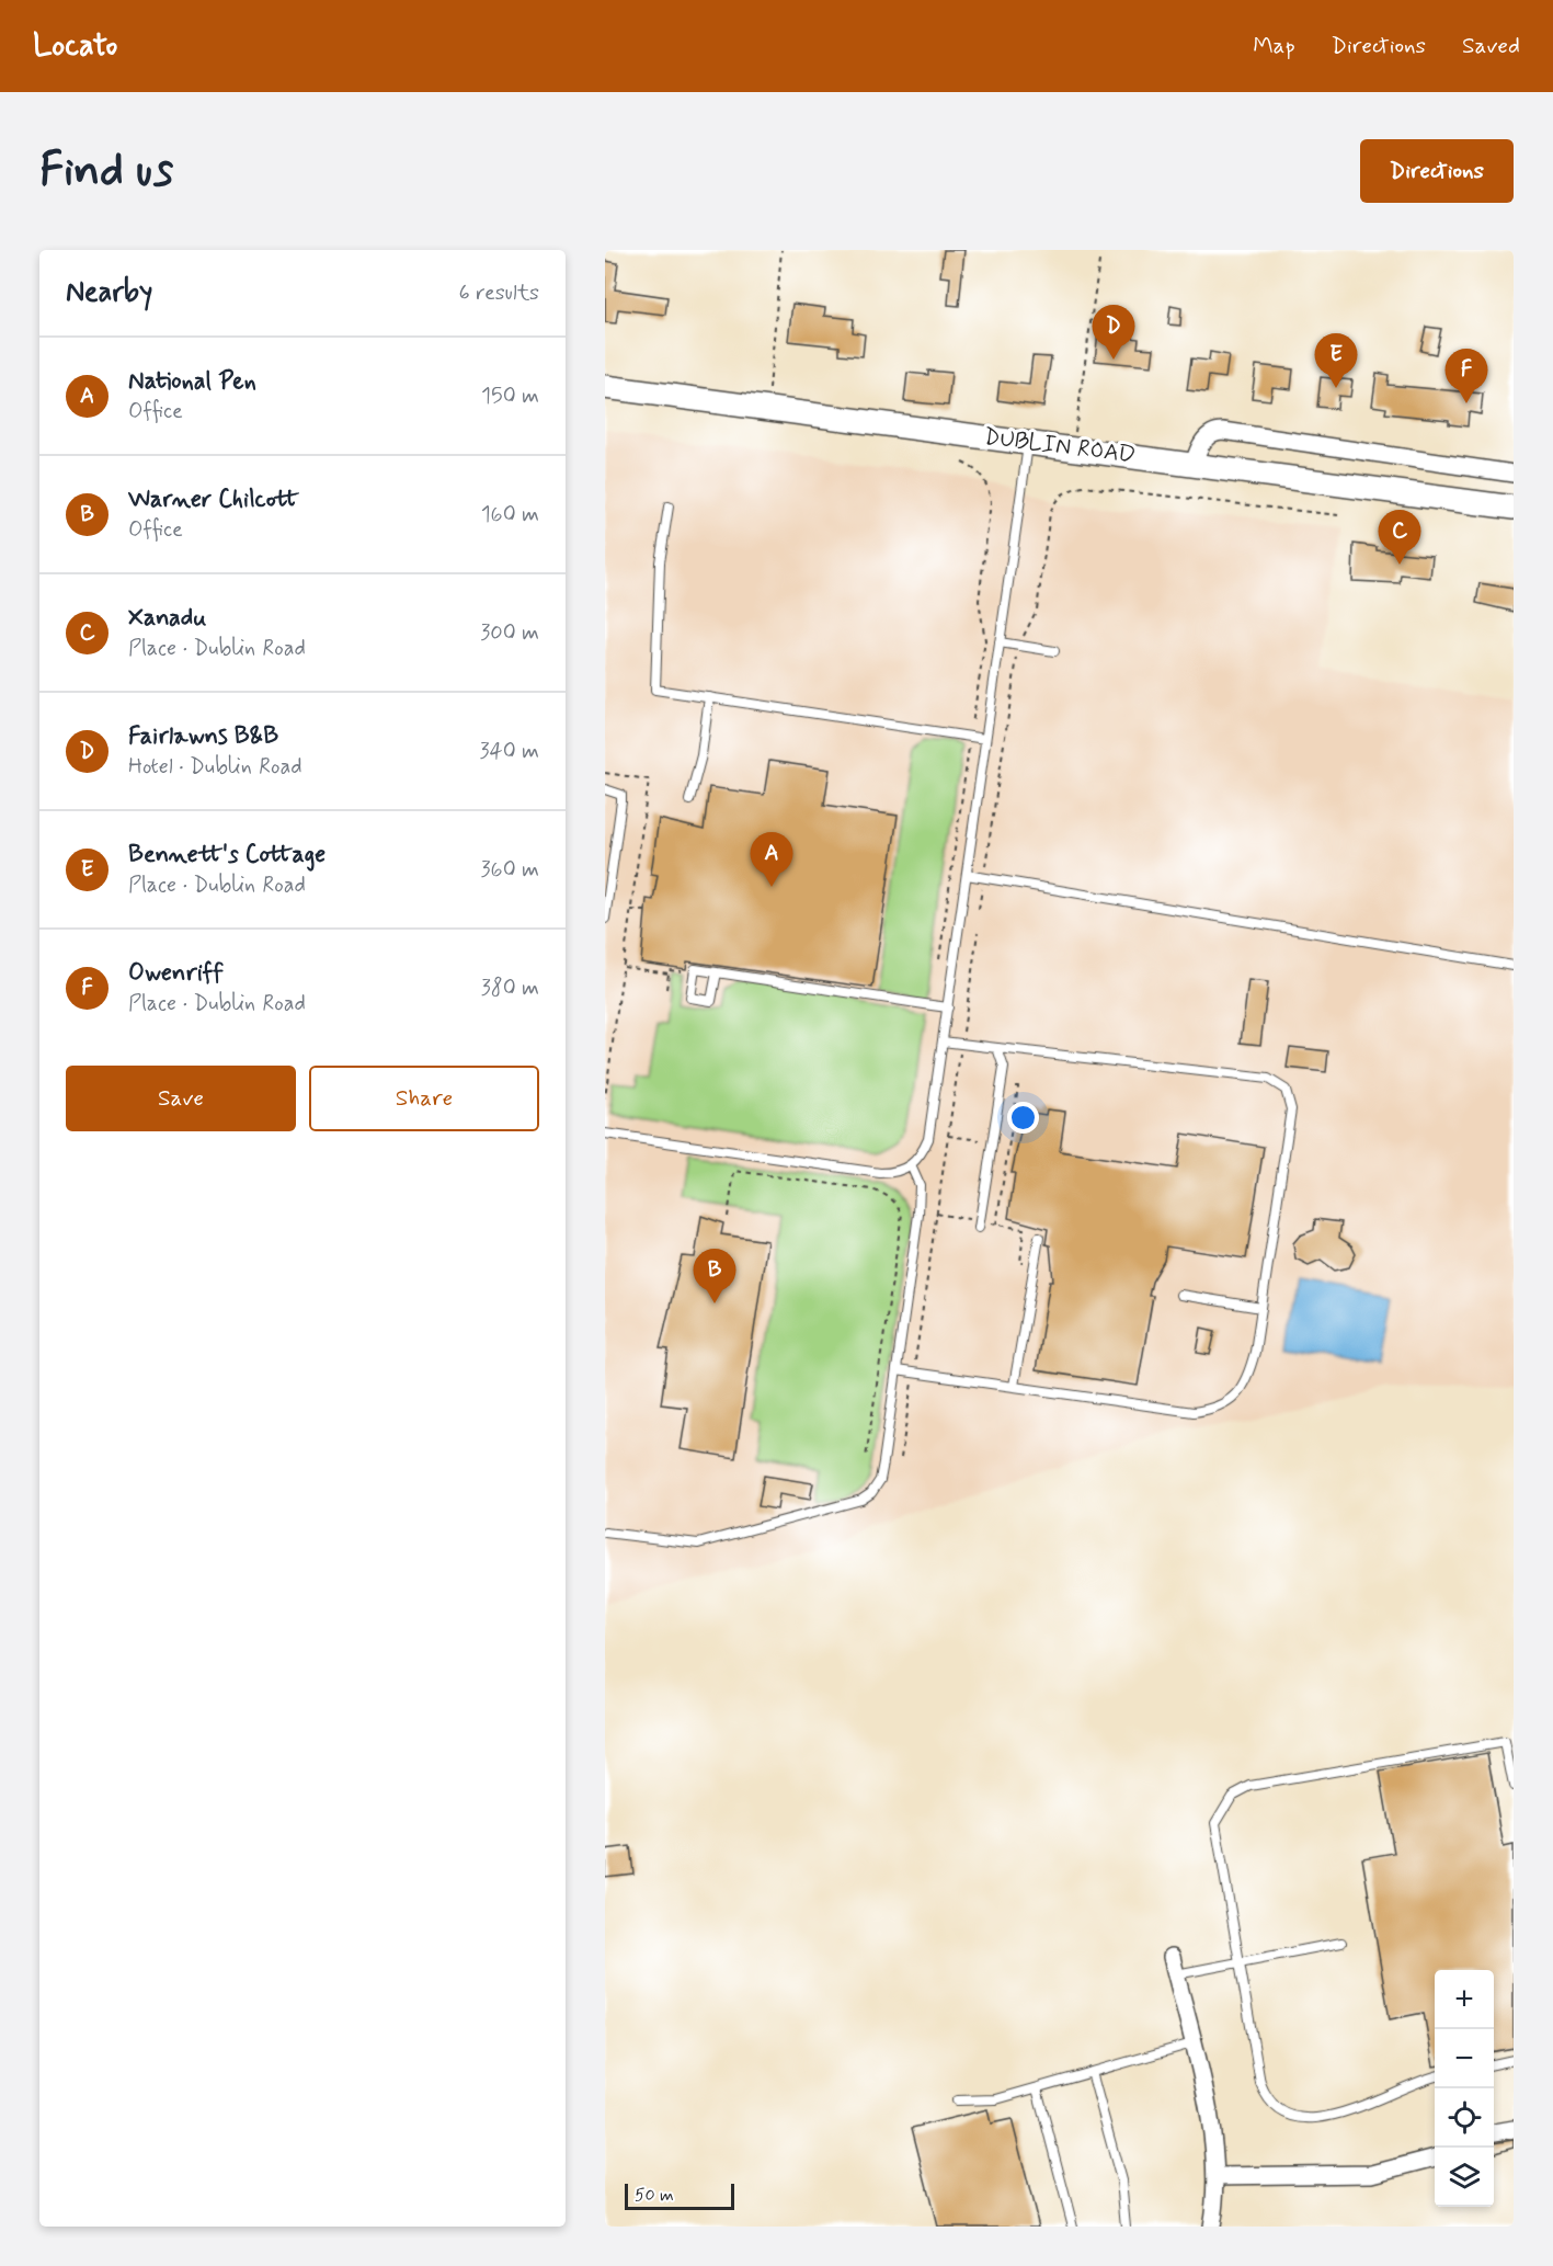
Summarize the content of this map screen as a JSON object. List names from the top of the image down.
{
  "streets": {
    "main road": ["DUBLIN ROAD"]
  },
  "scale_bar": "50 m",
  "page": {
    "header": "Locato",
    "nav": ["Map", "Directions", "Saved"],
    "buttons": [
      "Directions",
      ["Save", "Share"]
    ],
    "title": "Find us",
    "heading": ["Nearby", "6 results"],
    "pins": [
      "D",
      "E",
      "F",
      "C",
      "A",
      "B"
    ],
    "list": [
      {
        "mark": "A",
        "name": "National Pen",
        "note": "Office",
        "value": "150 m"
      },
      {
        "mark": "B",
        "name": "Warner Chilcott",
        "note": "Office",
        "value": "160 m"
      },
      {
        "mark": "C",
        "name": "Xanadu",
        "note": "Place · Dublin Road",
        "value": "300 m"
      },
      {
        "mark": "D",
        "name": "Fairlawns B&B",
        "note": "Hotel · Dublin Road",
        "value": "340 m"
      },
      {
        "mark": "E",
        "name": "Bennett's Cottage",
        "note": "Place · Dublin Road",
        "value": "360 m"
      },
      {
        "mark": "F",
        "name": "Owenriff",
        "note": "Place · Dublin Road",
        "value": "380 m"
      }
    ],
    "map_buttons": ["+", "−"],
    "scale": "50 m"
  }
}
